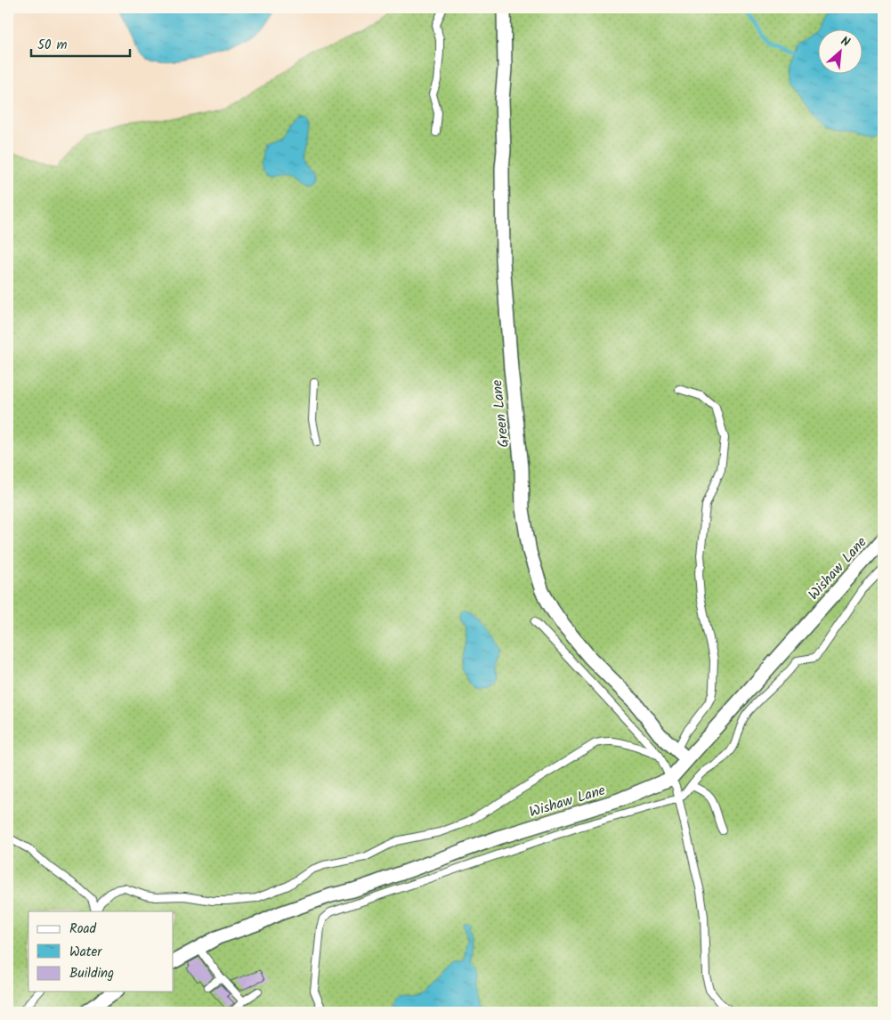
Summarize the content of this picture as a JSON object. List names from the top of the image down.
{
  "streets": {
    "street": ["Green Lane", "Wishaw Lane"]
  },
  "crossings": [
    ["Green Lane", "Wishaw Lane"]
  ],
  "legend": ["Road", "Water", "Building"],
  "scale_bar": "50 m",
  "north": "top right"
}
